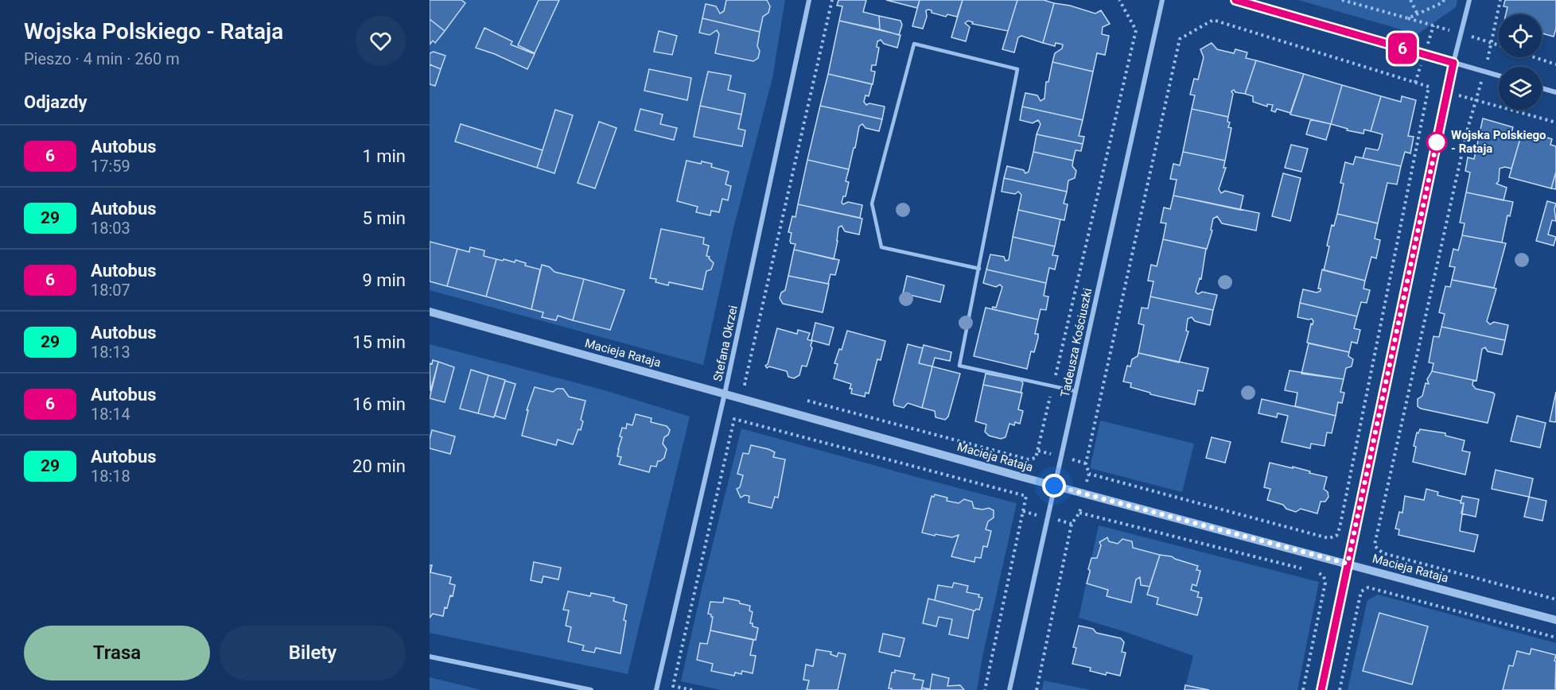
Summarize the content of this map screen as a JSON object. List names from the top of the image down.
{
  "streets": {
    "street": ["Tadeusza Kościuszki", "Stefana Okrzei", "Macieja Rataja"]
  },
  "crossings": [
    ["Tadeusza Kościuszki", "Macieja Rataja"],
    ["Stefana Okrzei", "Macieja Rataja"]
  ],
  "places": ["Wojska Polskiego - Rataja"],
  "lines": ["bus line 6"],
  "page": {
    "heading": [
      ["Wojska Polskiego - Rataja", "Pieszo · 4 min · 260 m"],
      "Odjazdy"
    ],
    "on_map": "6",
    "list": [
      {
        "mark": "6",
        "name": "Autobus",
        "note": "17:59",
        "value": "1 min"
      },
      {
        "mark": "29",
        "name": "Autobus",
        "note": "18:03",
        "value": "5 min"
      },
      {
        "mark": "6",
        "name": "Autobus",
        "note": "18:07",
        "value": "9 min"
      },
      {
        "mark": "29",
        "name": "Autobus",
        "note": "18:13",
        "value": "15 min"
      },
      {
        "mark": "6",
        "name": "Autobus",
        "note": "18:14",
        "value": "16 min"
      },
      {
        "mark": "29",
        "name": "Autobus",
        "note": "18:18",
        "value": "20 min"
      }
    ],
    "buttons": ["Trasa", "Bilety"]
  }
}
